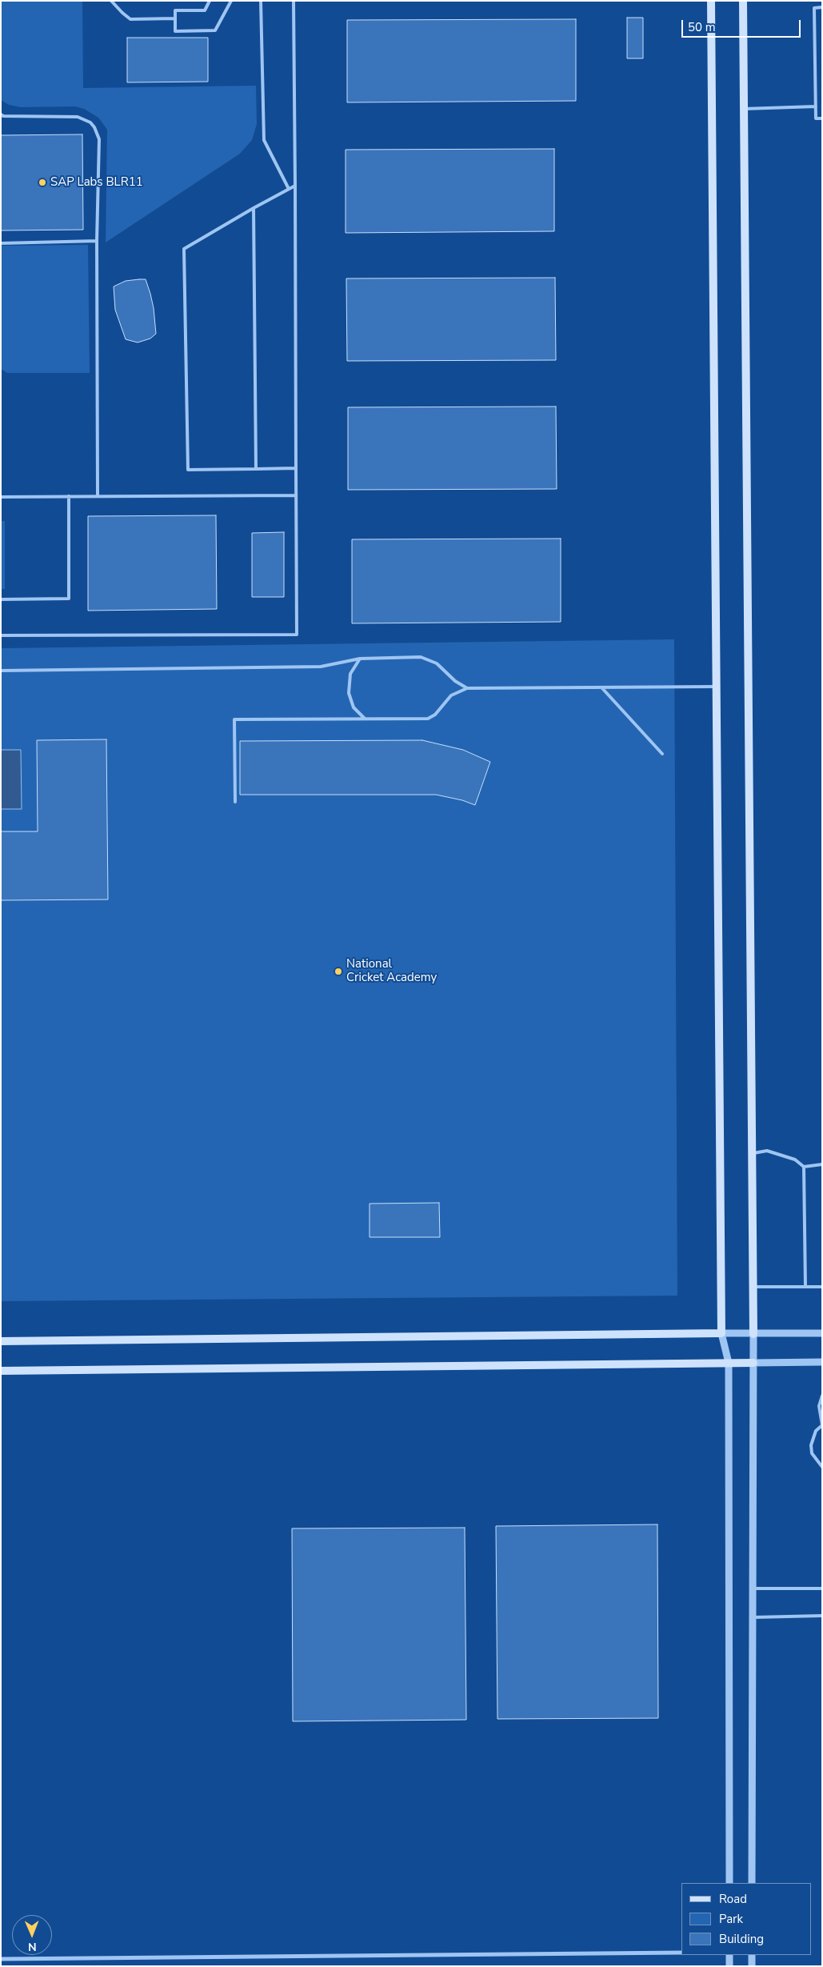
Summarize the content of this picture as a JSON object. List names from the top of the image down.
{
  "places": ["SAP Labs BLR11", "National Cricket Academy"],
  "legend": ["Road", "Park", "Building"],
  "scale_bar": "50 m",
  "north": "bottom"
}
